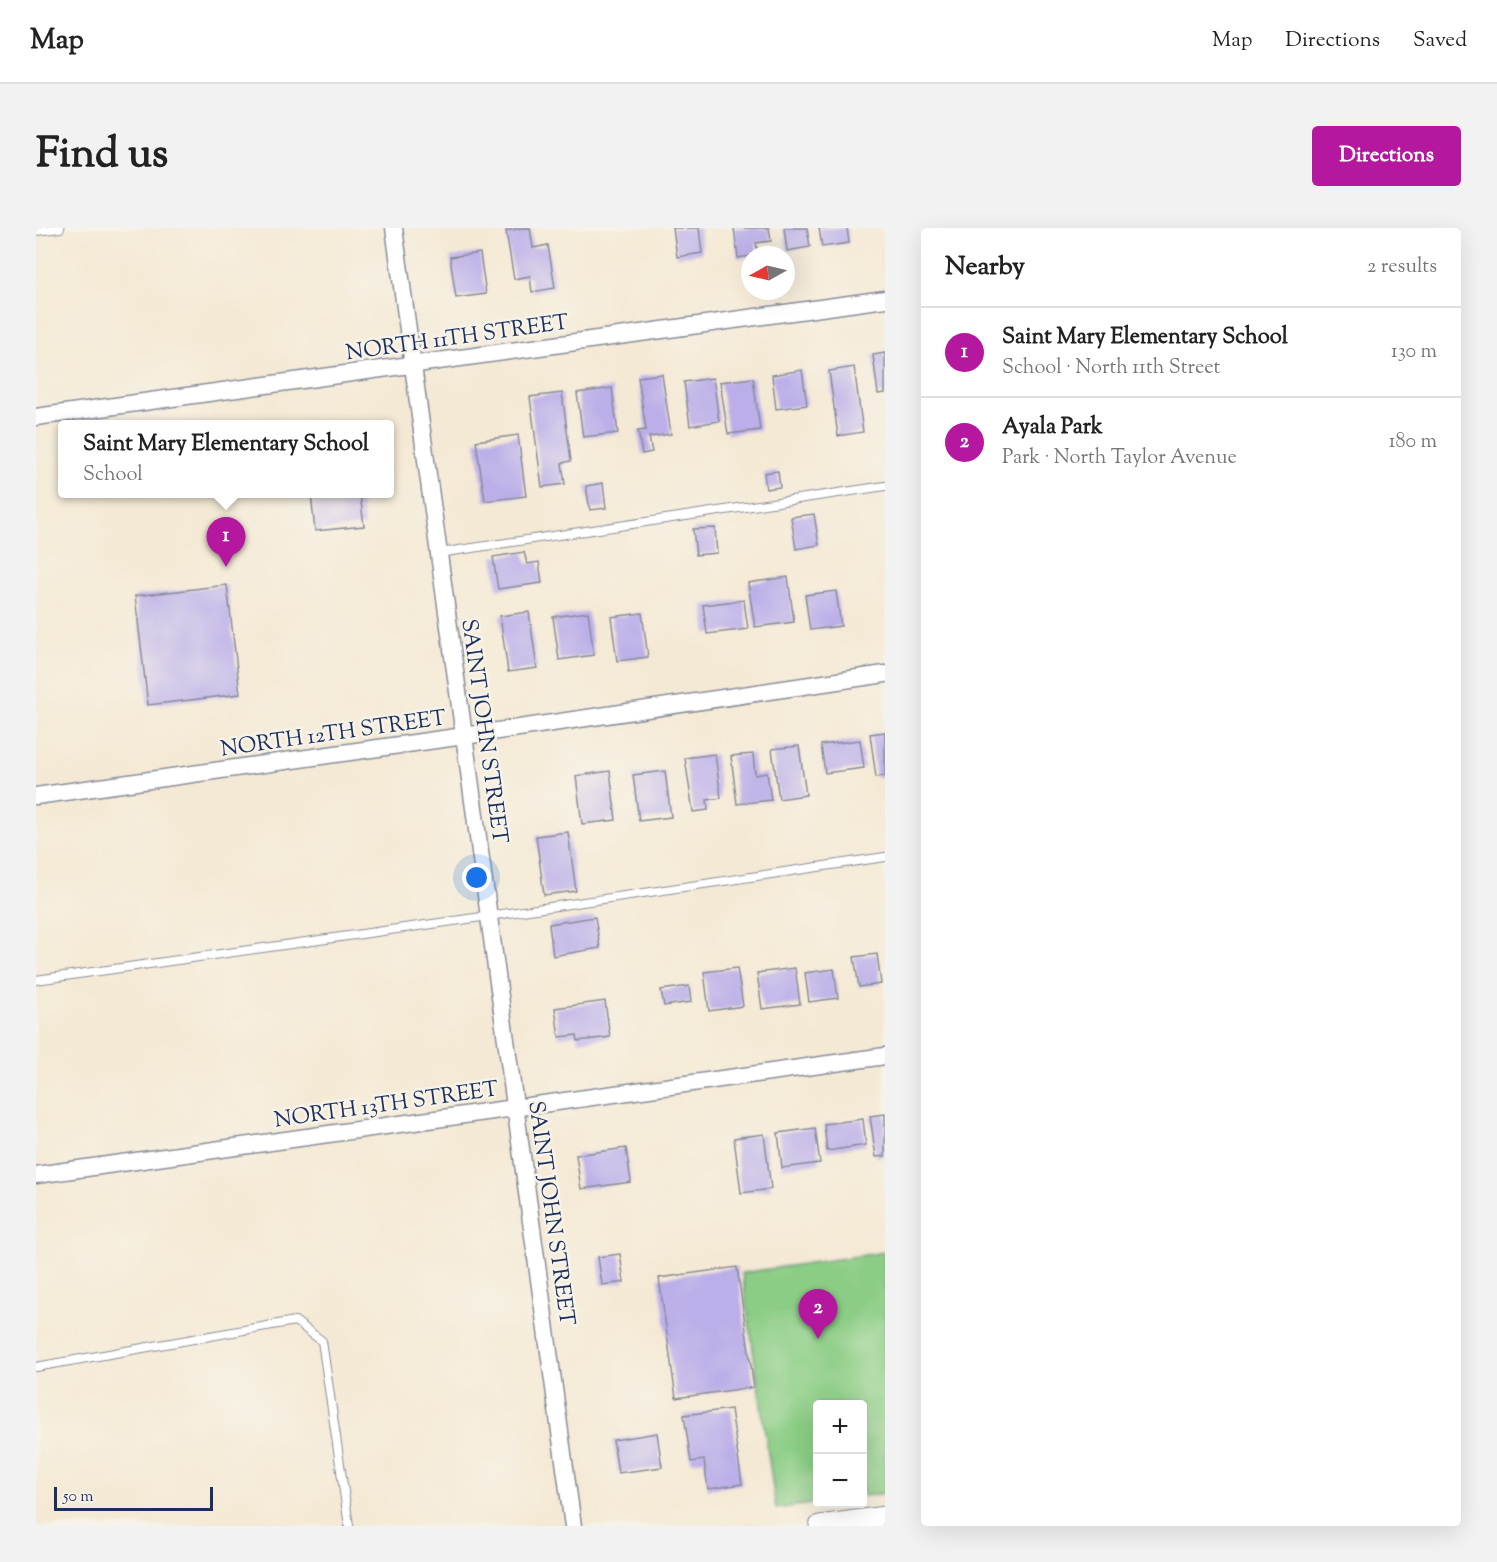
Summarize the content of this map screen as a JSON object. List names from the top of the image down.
{
  "streets": {
    "street": [
      "NORTH 11TH STREET",
      "SAINT JOHN STREET",
      "NORTH 12TH STREET",
      "NORTH 13TH STREET"
    ]
  },
  "crossings": [
    ["NORTH 11TH STREET", "SAINT JOHN STREET"],
    ["SAINT JOHN STREET", "NORTH 12TH STREET"],
    ["SAINT JOHN STREET", "NORTH 13TH STREET"]
  ],
  "scale_bar": "50 m",
  "north": "left",
  "page": {
    "header": "Map",
    "nav": ["Map", "Directions", "Saved"],
    "title": "Find us",
    "buttons": "Directions",
    "heading": ["Nearby", "2 results"],
    "list": [
      {
        "mark": "1",
        "name": "Saint Mary Elementary School",
        "note": "School · North 11th Street",
        "value": "130 m"
      },
      {
        "mark": "2",
        "name": "Ayala Park",
        "note": "Park · North Taylor Avenue",
        "value": "180 m"
      }
    ],
    "popup": ["Saint Mary Elementary School", "School"],
    "pins": ["1", "2"],
    "map_buttons": ["+", "−"],
    "scale": "50 m"
  }
}
